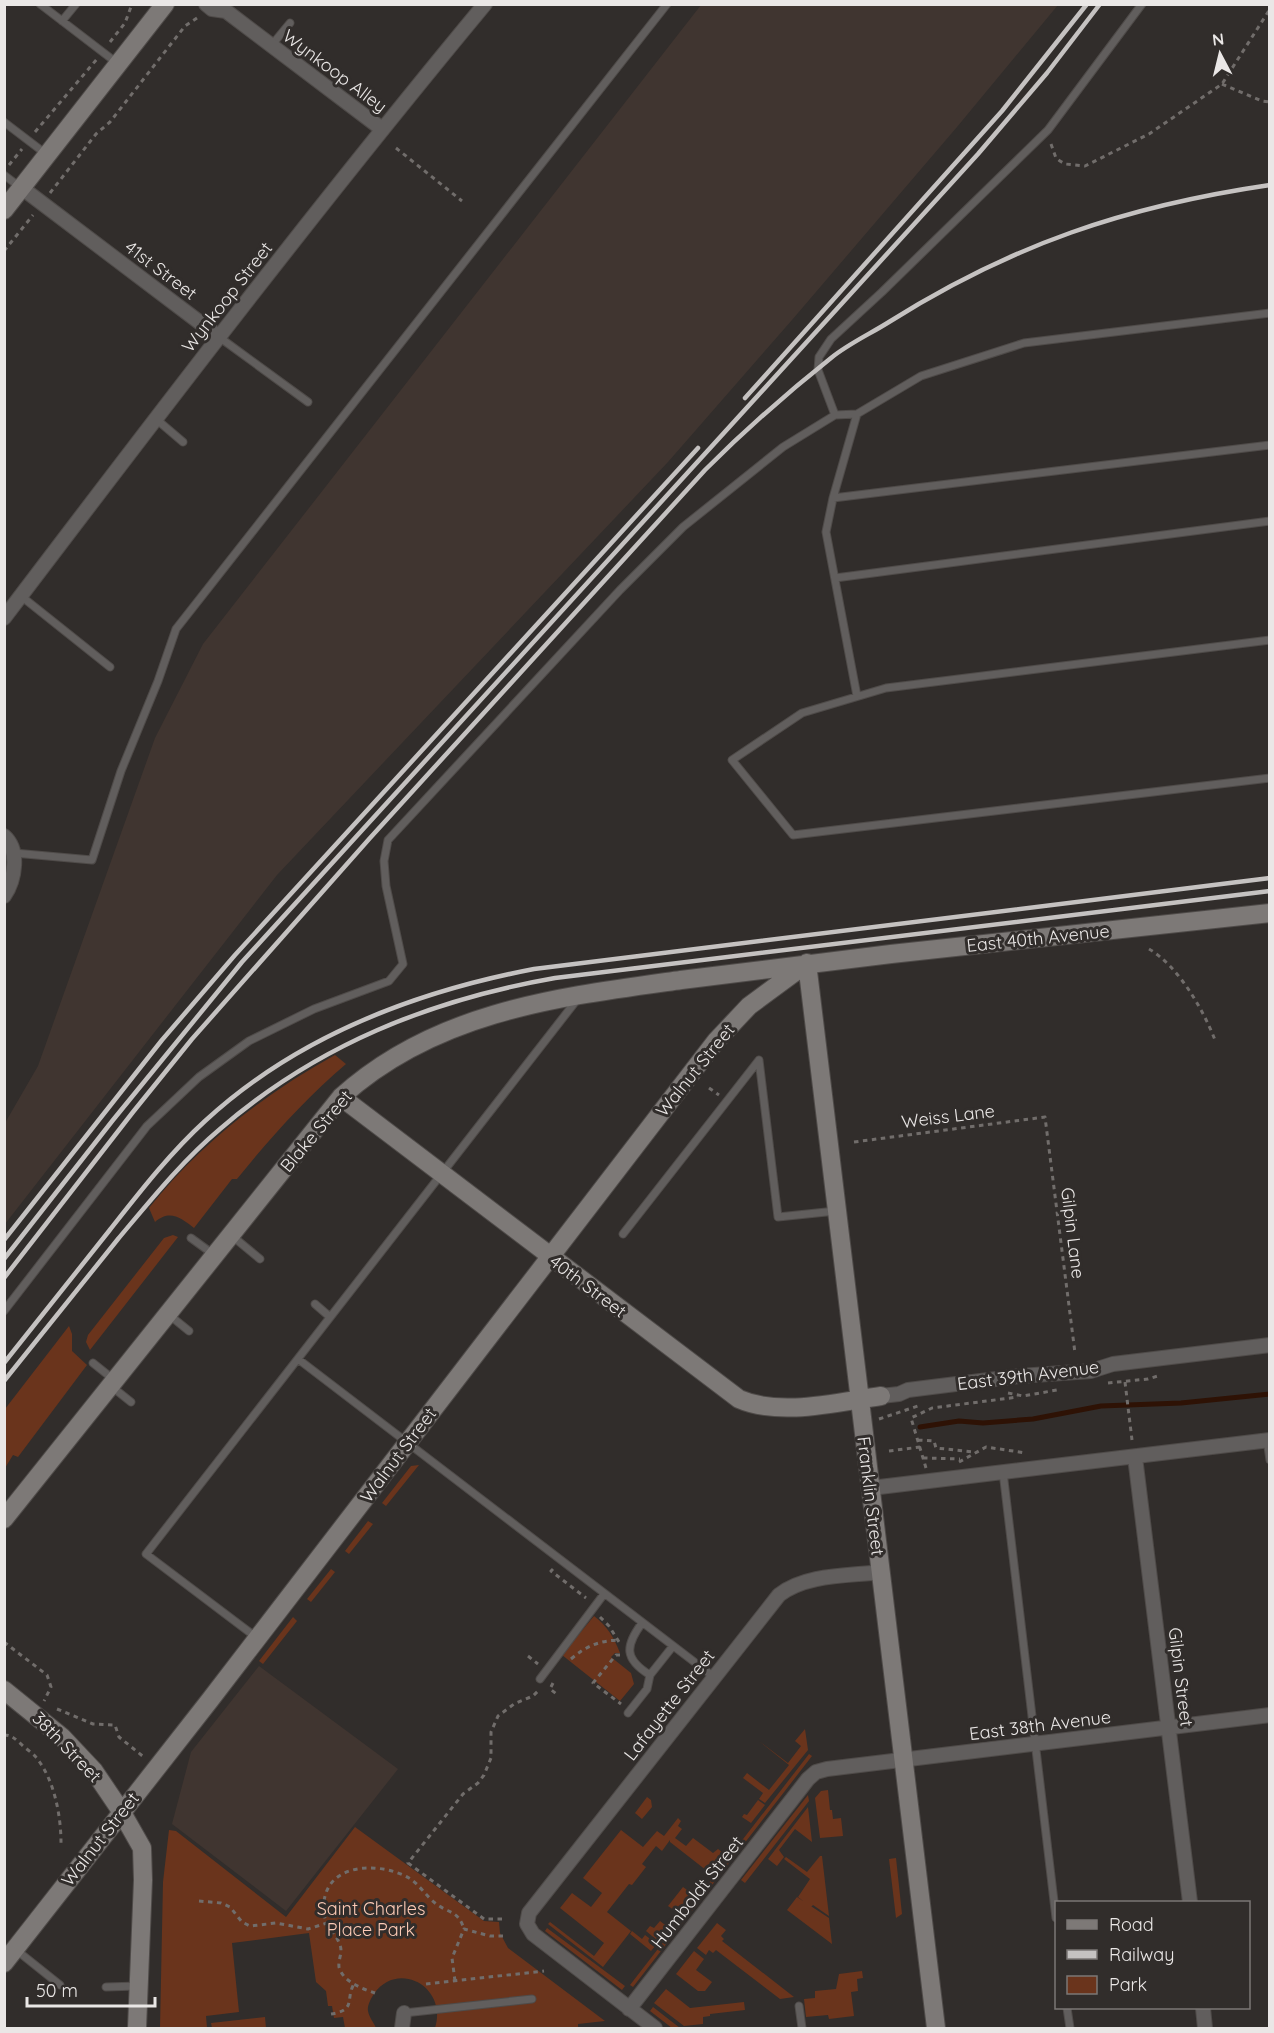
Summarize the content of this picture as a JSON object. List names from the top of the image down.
{
  "streets": {
    "street": [
      "Wynkoop Alley",
      "41st Street",
      "Wynkoop Street",
      "East 40th Avenue",
      "Walnut Street",
      "Blake Street",
      "40th Street",
      "East 39th Avenue",
      "Franklin Street",
      "Gilpin Street",
      "Lafayette Street",
      "East 38th Avenue",
      "38th Street",
      "Humboldt Street"
    ],
    "path": ["Weiss Lane", "Gilpin Lane"]
  },
  "crossings": [
    ["Wynkoop Alley", "Wynkoop Street"],
    ["41st Street", "Wynkoop Street"],
    ["East 40th Avenue", "Walnut Street"],
    ["East 40th Avenue", "Blake Street"],
    ["East 40th Avenue", "Franklin Street"],
    ["Walnut Street", "Blake Street"],
    ["Walnut Street", "40th Street"],
    ["Walnut Street", "Franklin Street"],
    ["Walnut Street", "38th Street"],
    ["Weiss Lane", "Gilpin Lane"],
    ["Blake Street", "40th Street"],
    ["Blake Street", "Franklin Street"],
    ["40th Street", "East 39th Avenue"],
    ["40th Street", "Franklin Street"],
    ["East 39th Avenue", "Franklin Street"],
    ["Franklin Street", "Lafayette Street"],
    ["Franklin Street", "East 38th Avenue"],
    ["Gilpin Street", "East 38th Avenue"],
    ["Lafayette Street", "Humboldt Street"],
    ["East 38th Avenue", "Humboldt Street"]
  ],
  "parks": ["Saint Charles Place Park"],
  "legend": ["Road", "Railway", "Park"],
  "scale_bar": "50 m",
  "north": "top"
}
